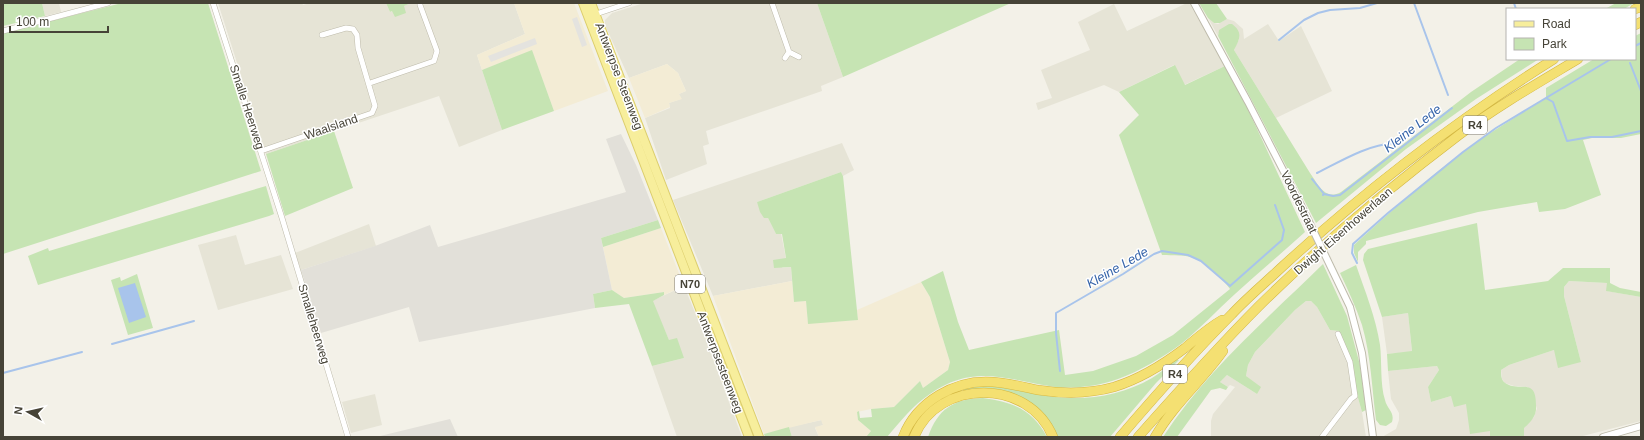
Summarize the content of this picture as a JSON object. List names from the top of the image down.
{
  "streets": {
    "highway": ["R4", "Dwight Eisenhowerlaan"],
    "main road": ["Antwerpse Steenweg", "N70", "Antwerpsesteenweg"],
    "street": [
      "Smalle Heerweg",
      "Waalsland",
      "Voordestraat",
      "Smalleheerweg"
    ]
  },
  "crossings": [
    ["Antwerpse Steenweg", "Antwerpsesteenweg"],
    ["Smalle Heerweg", "Waalsland"],
    ["Smalle Heerweg", "Smalleheerweg"]
  ],
  "water": ["Kleine Lede"],
  "legend": ["Road", "Park"],
  "scale_bar": "100 m",
  "north": "left"
}
